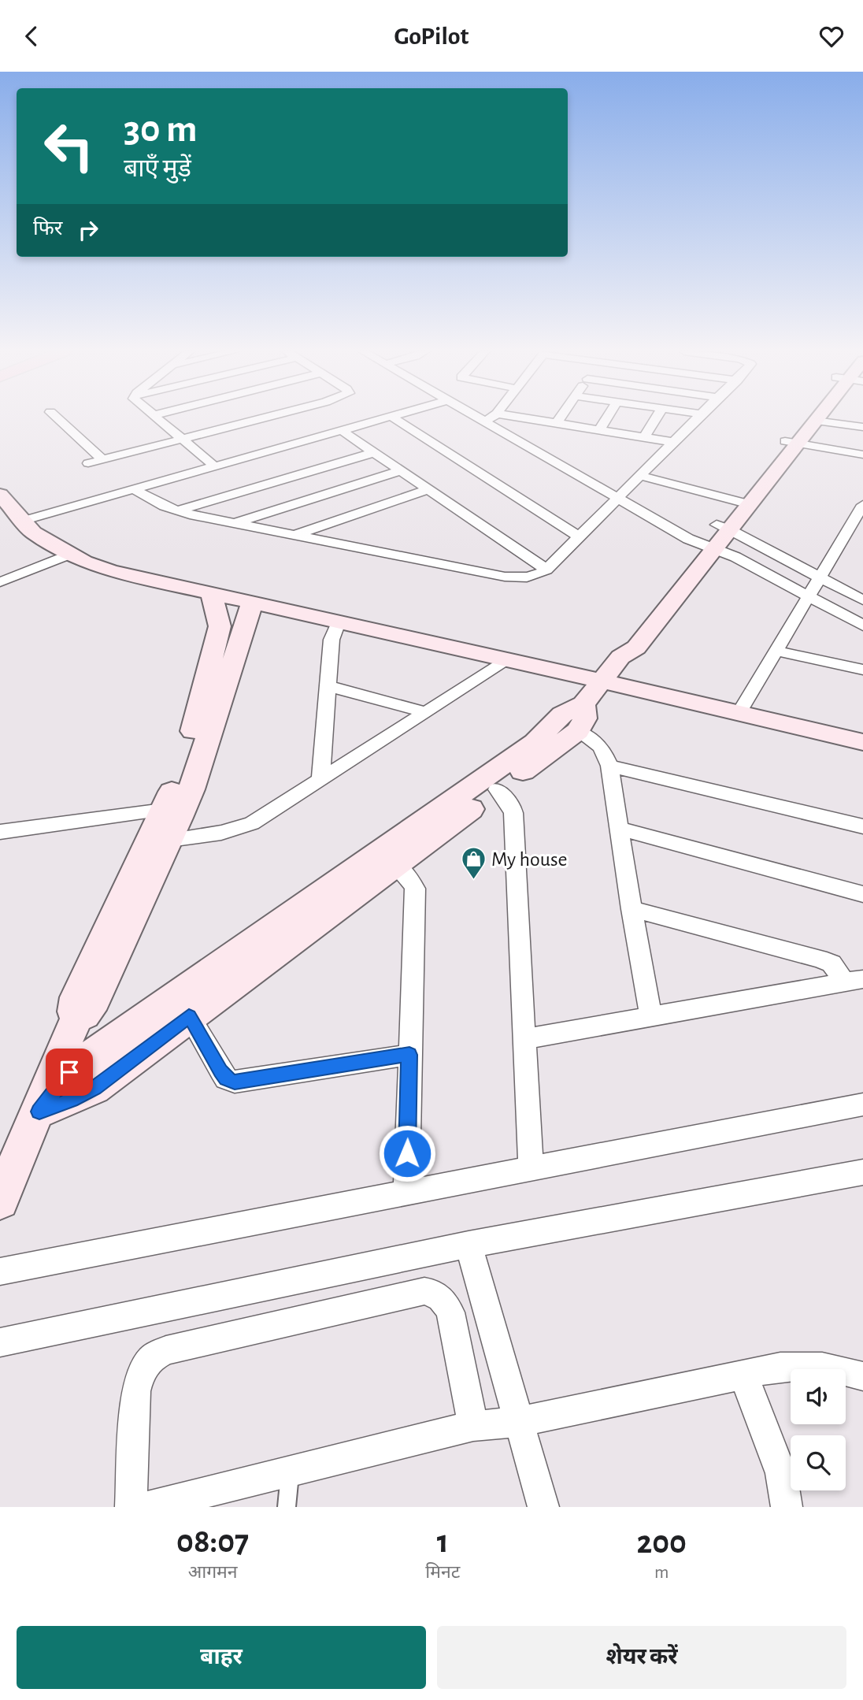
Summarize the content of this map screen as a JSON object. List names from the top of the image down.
{
  "places": {
    "shop": ["My house"]
  },
  "page": {
    "header": "GoPilot",
    "turn": ["30 m", "बाएँ मुड़ें"],
    "then": "फिर",
    "eta": [
      "08:07",
      "आगमन",
      "1",
      "मिनट",
      "200",
      "m"
    ],
    "buttons": ["बाहर", "शेयर करें"]
  }
}
